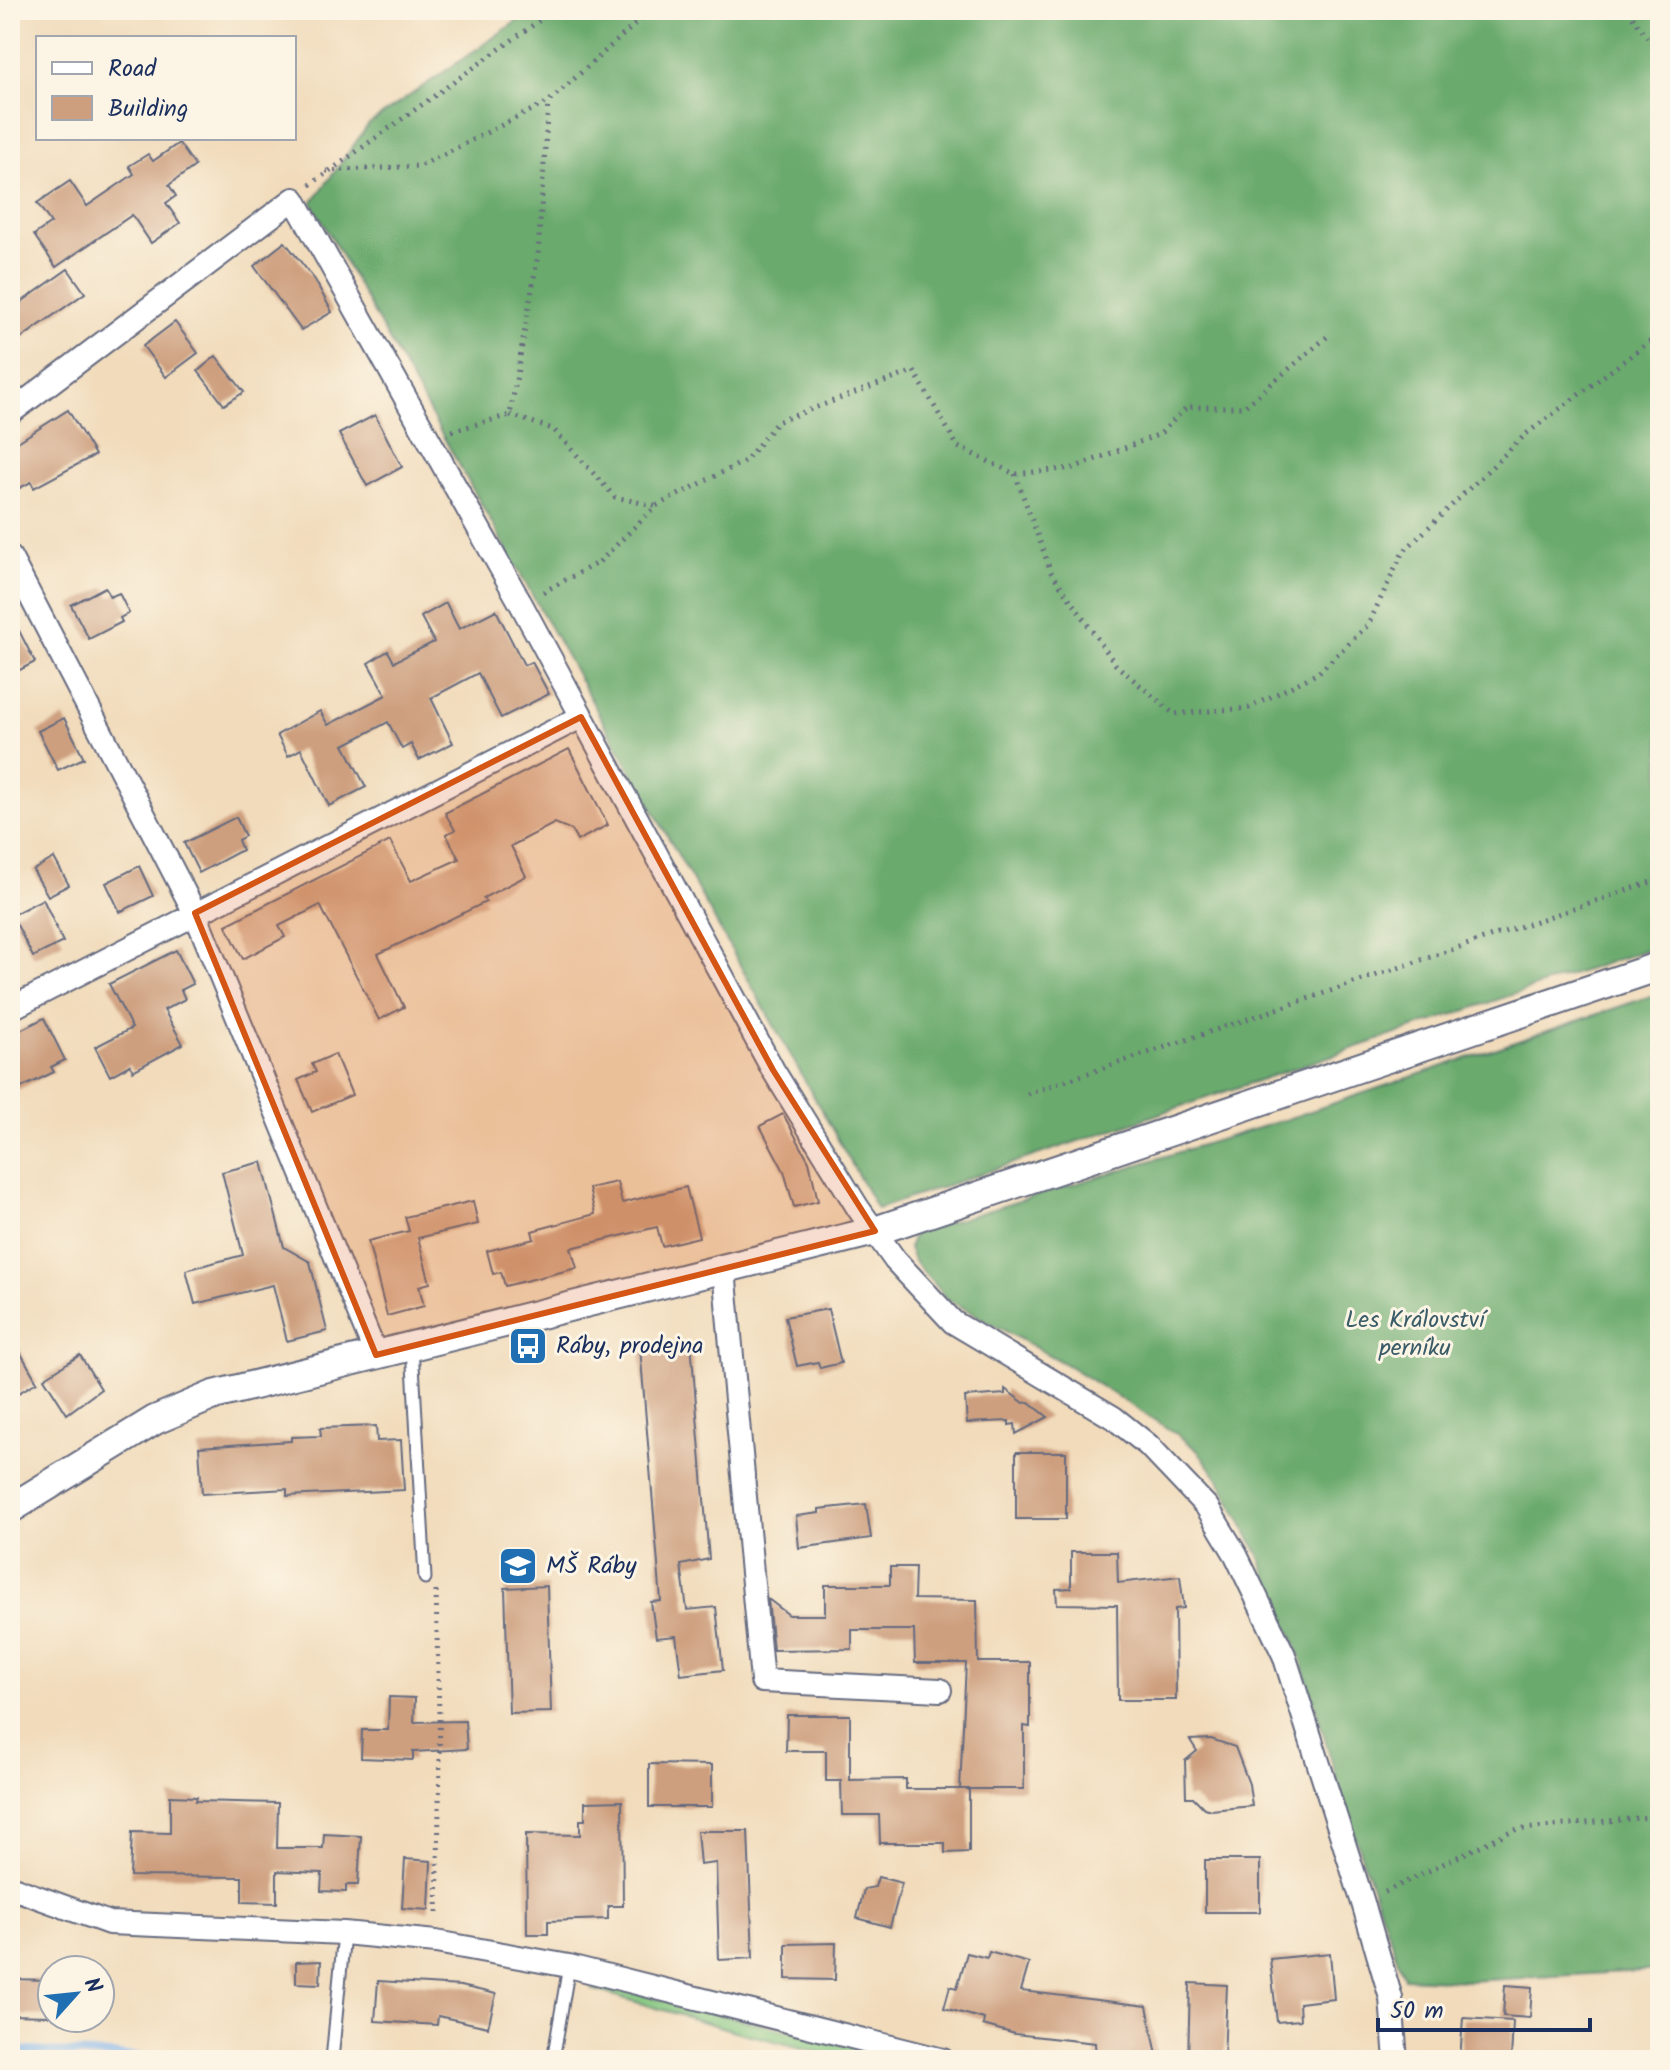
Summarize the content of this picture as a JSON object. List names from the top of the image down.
{
  "parks": ["Les Království perníku"],
  "places": {
    "bus stop": ["Ráby, prodejna"],
    "school or university": ["MŠ Ráby"]
  },
  "legend": ["Road", "Building"],
  "scale_bar": "50 m",
  "north": "top right"
}
